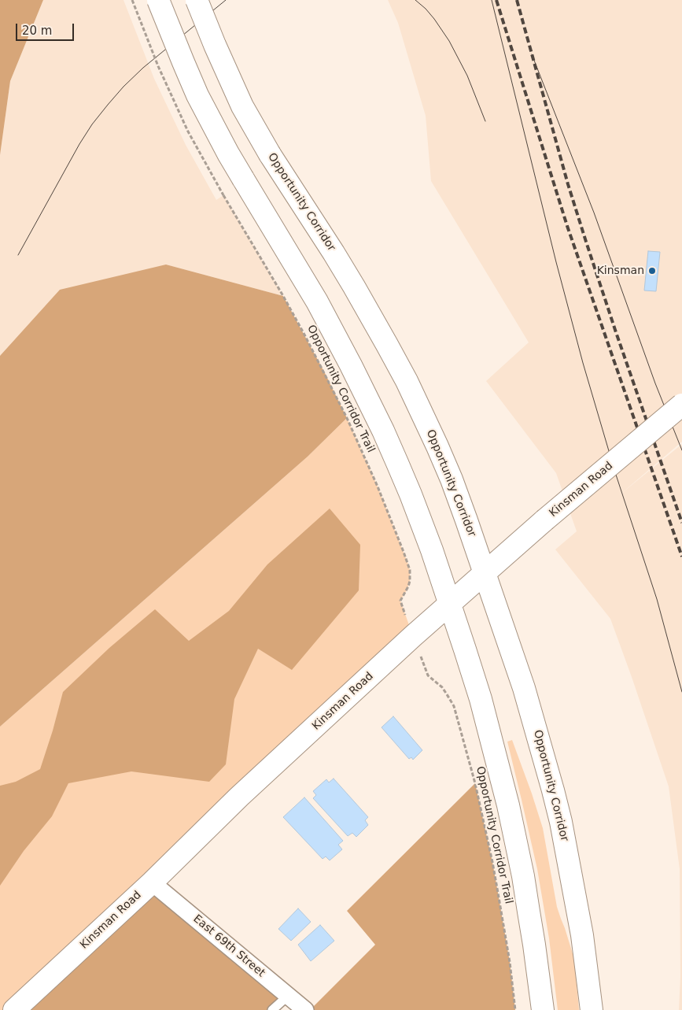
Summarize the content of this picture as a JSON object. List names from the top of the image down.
{
  "streets": {
    "main road": ["Opportunity Corridor", "Kinsman Road"],
    "street": ["East 69th Street"],
    "path": ["Opportunity Corridor Trail"]
  },
  "crossings": [
    ["Opportunity Corridor", "Kinsman Road"],
    ["Kinsman Road", "East 69th Street"]
  ],
  "places": ["Kinsman"],
  "scale_bar": "20 m"
}
